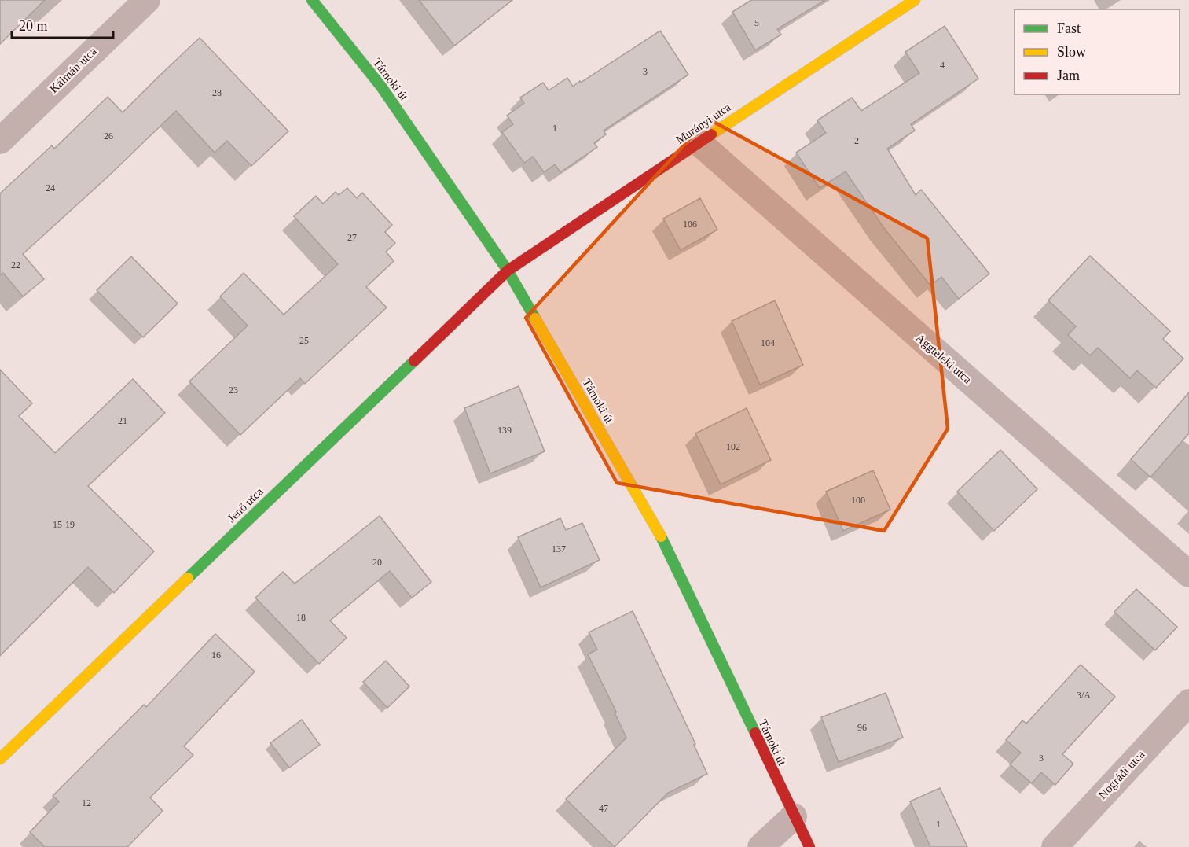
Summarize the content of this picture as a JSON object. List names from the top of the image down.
{
  "streets": {
    "street": [
      "Kálmán utca",
      "Tárnoki út",
      "Murányi utca",
      "Aggteleki utca",
      "Jenő utca",
      "Nógrádi utca"
    ]
  },
  "crossings": [
    ["Tárnoki út", "Murányi utca"],
    ["Tárnoki út", "Jenő utca"],
    ["Murányi utca", "Aggteleki utca"],
    ["Murányi utca", "Jenő utca"]
  ],
  "house_numbers": [
    "5",
    "4",
    "3",
    "28",
    "1",
    "26",
    "2",
    "24",
    "106",
    "27",
    "22",
    "25",
    "104",
    "23",
    "21",
    "139",
    "102",
    "100",
    "15-19",
    "137",
    "20",
    "18",
    "16",
    "3/A",
    "96",
    "3",
    "12",
    "47",
    "1"
  ],
  "legend": ["Fast", "Slow", "Jam"],
  "scale_bar": "20 m"
}
